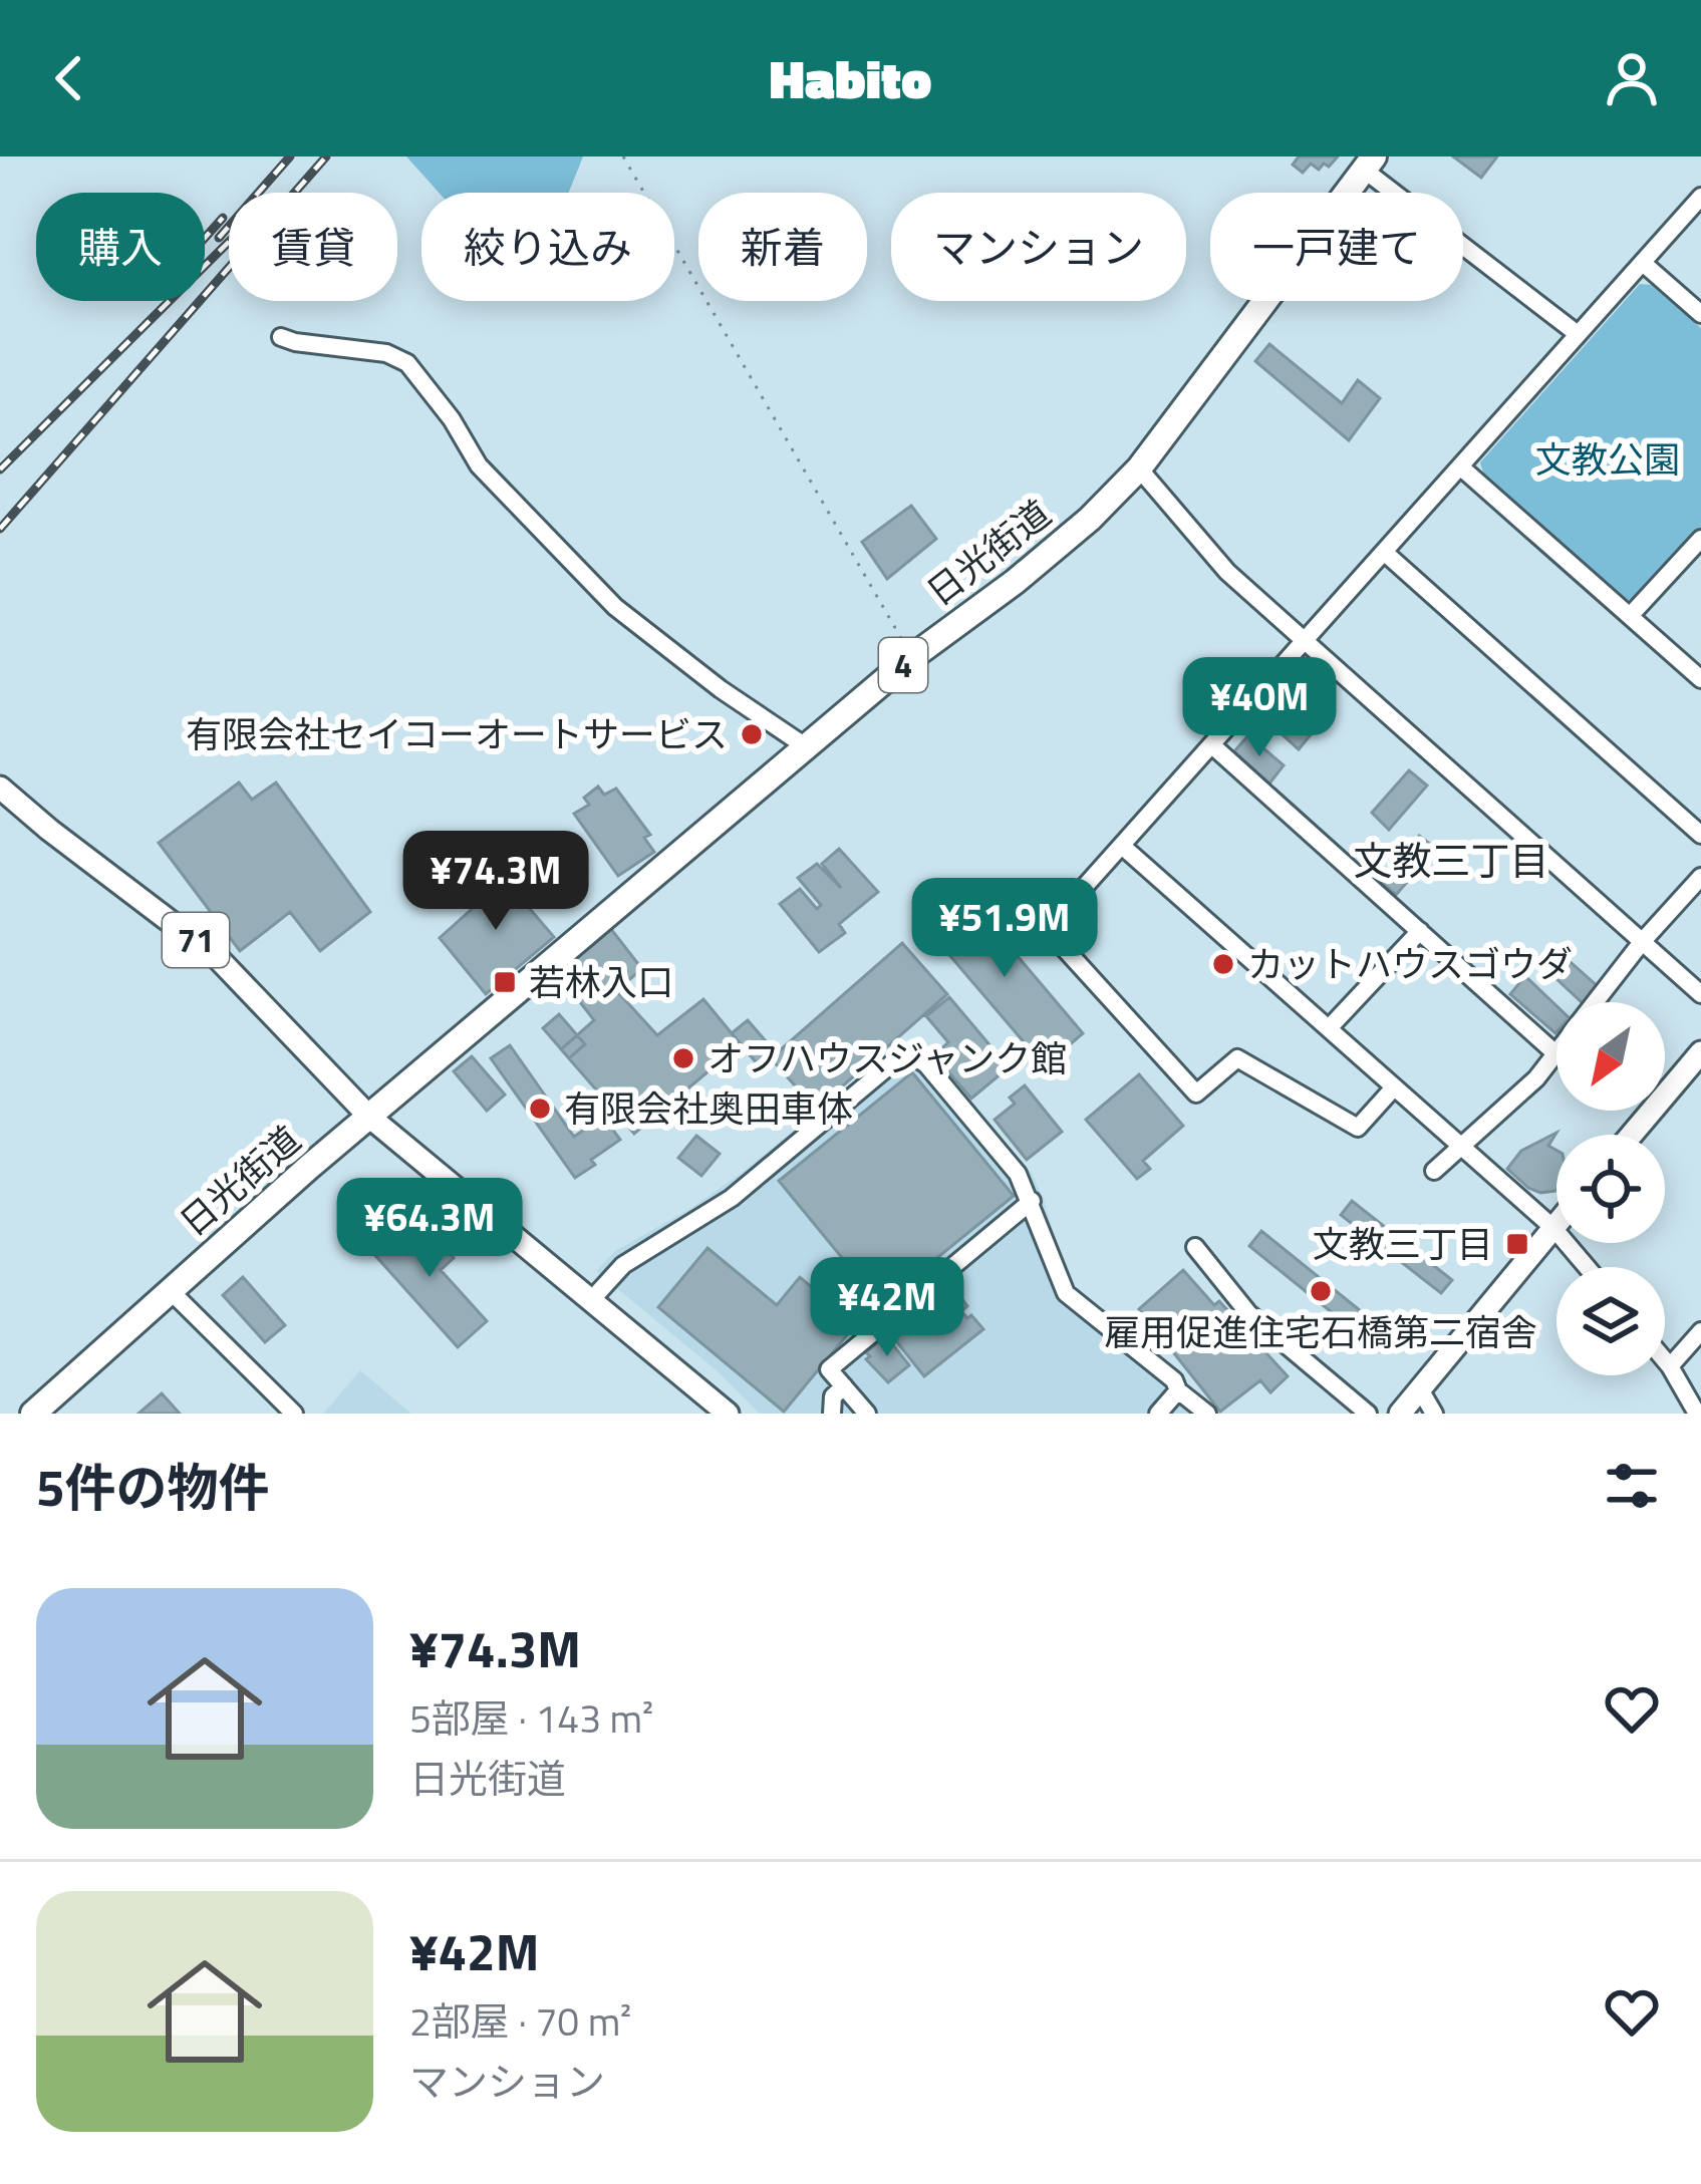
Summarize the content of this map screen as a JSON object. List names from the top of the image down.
{
  "streets": {
    "highway": ["日光街道", "4"],
    "main road": ["71"]
  },
  "crossings": [
    ["日光街道", "71"]
  ],
  "districts": ["文教三丁目"],
  "parks": ["文教公園"],
  "places": {
    "other": [
      "有限会社セイコーオートサービス",
      "カットハウスゴウダ",
      "オフハウスジャンク館",
      "有限会社奥田車体",
      "雇用促進住宅石橋第二宿舎"
    ],
    "transit": ["若林入口", "文教三丁目"]
  },
  "north": "bottom left",
  "page": {
    "header": "Habito",
    "chip": [
      "購入",
      "賃貸",
      "絞り込み",
      "新着",
      "マンション",
      "一戸建て"
    ],
    "price": [
      "¥40M",
      "¥74.3M",
      "¥51.9M",
      "¥64.3M",
      "¥42M"
    ],
    "heading": "5件の物件",
    "list": [
      {
        "name": "¥74.3M",
        "note": "5部屋 · 143 m² · 日光街道"
      },
      {
        "name": "¥42M",
        "note": "2部屋 · 70 m² · マンション"
      }
    ]
  }
}
